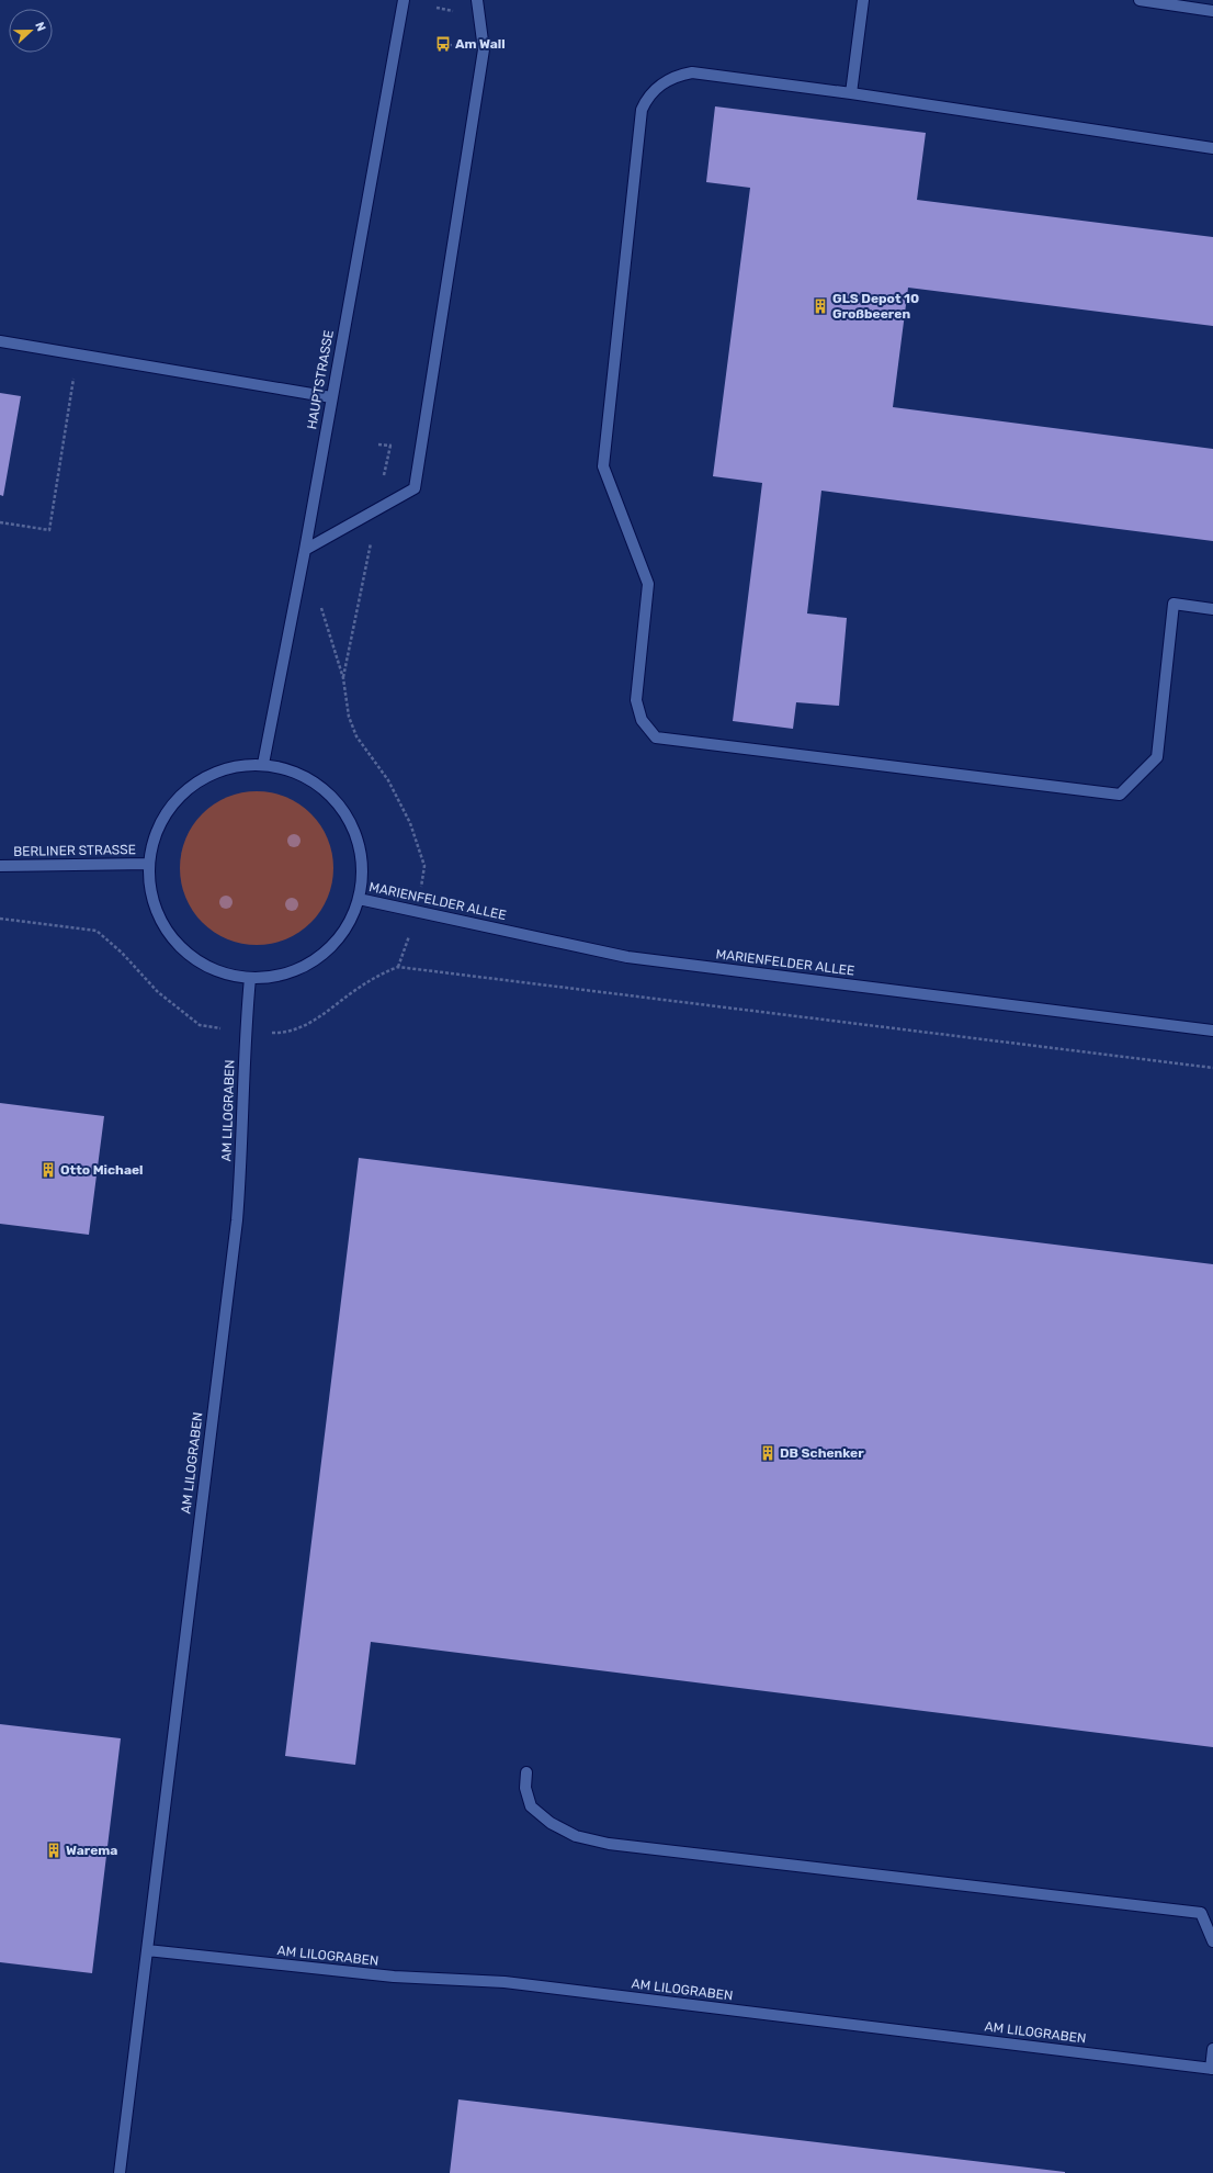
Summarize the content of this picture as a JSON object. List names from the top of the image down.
{
  "streets": {
    "street": [
      "HAUPTSTRASSE",
      "BERLINER STRASSE",
      "MARIENFELDER ALLEE",
      "AM LILOGRABEN"
    ]
  },
  "places": {
    "bus stop": ["Am Wall"],
    "building": [
      "GLS Depot 10 Großbeeren",
      "Otto Michael",
      "DB Schenker",
      "Warema"
    ]
  },
  "north": "right"
}
